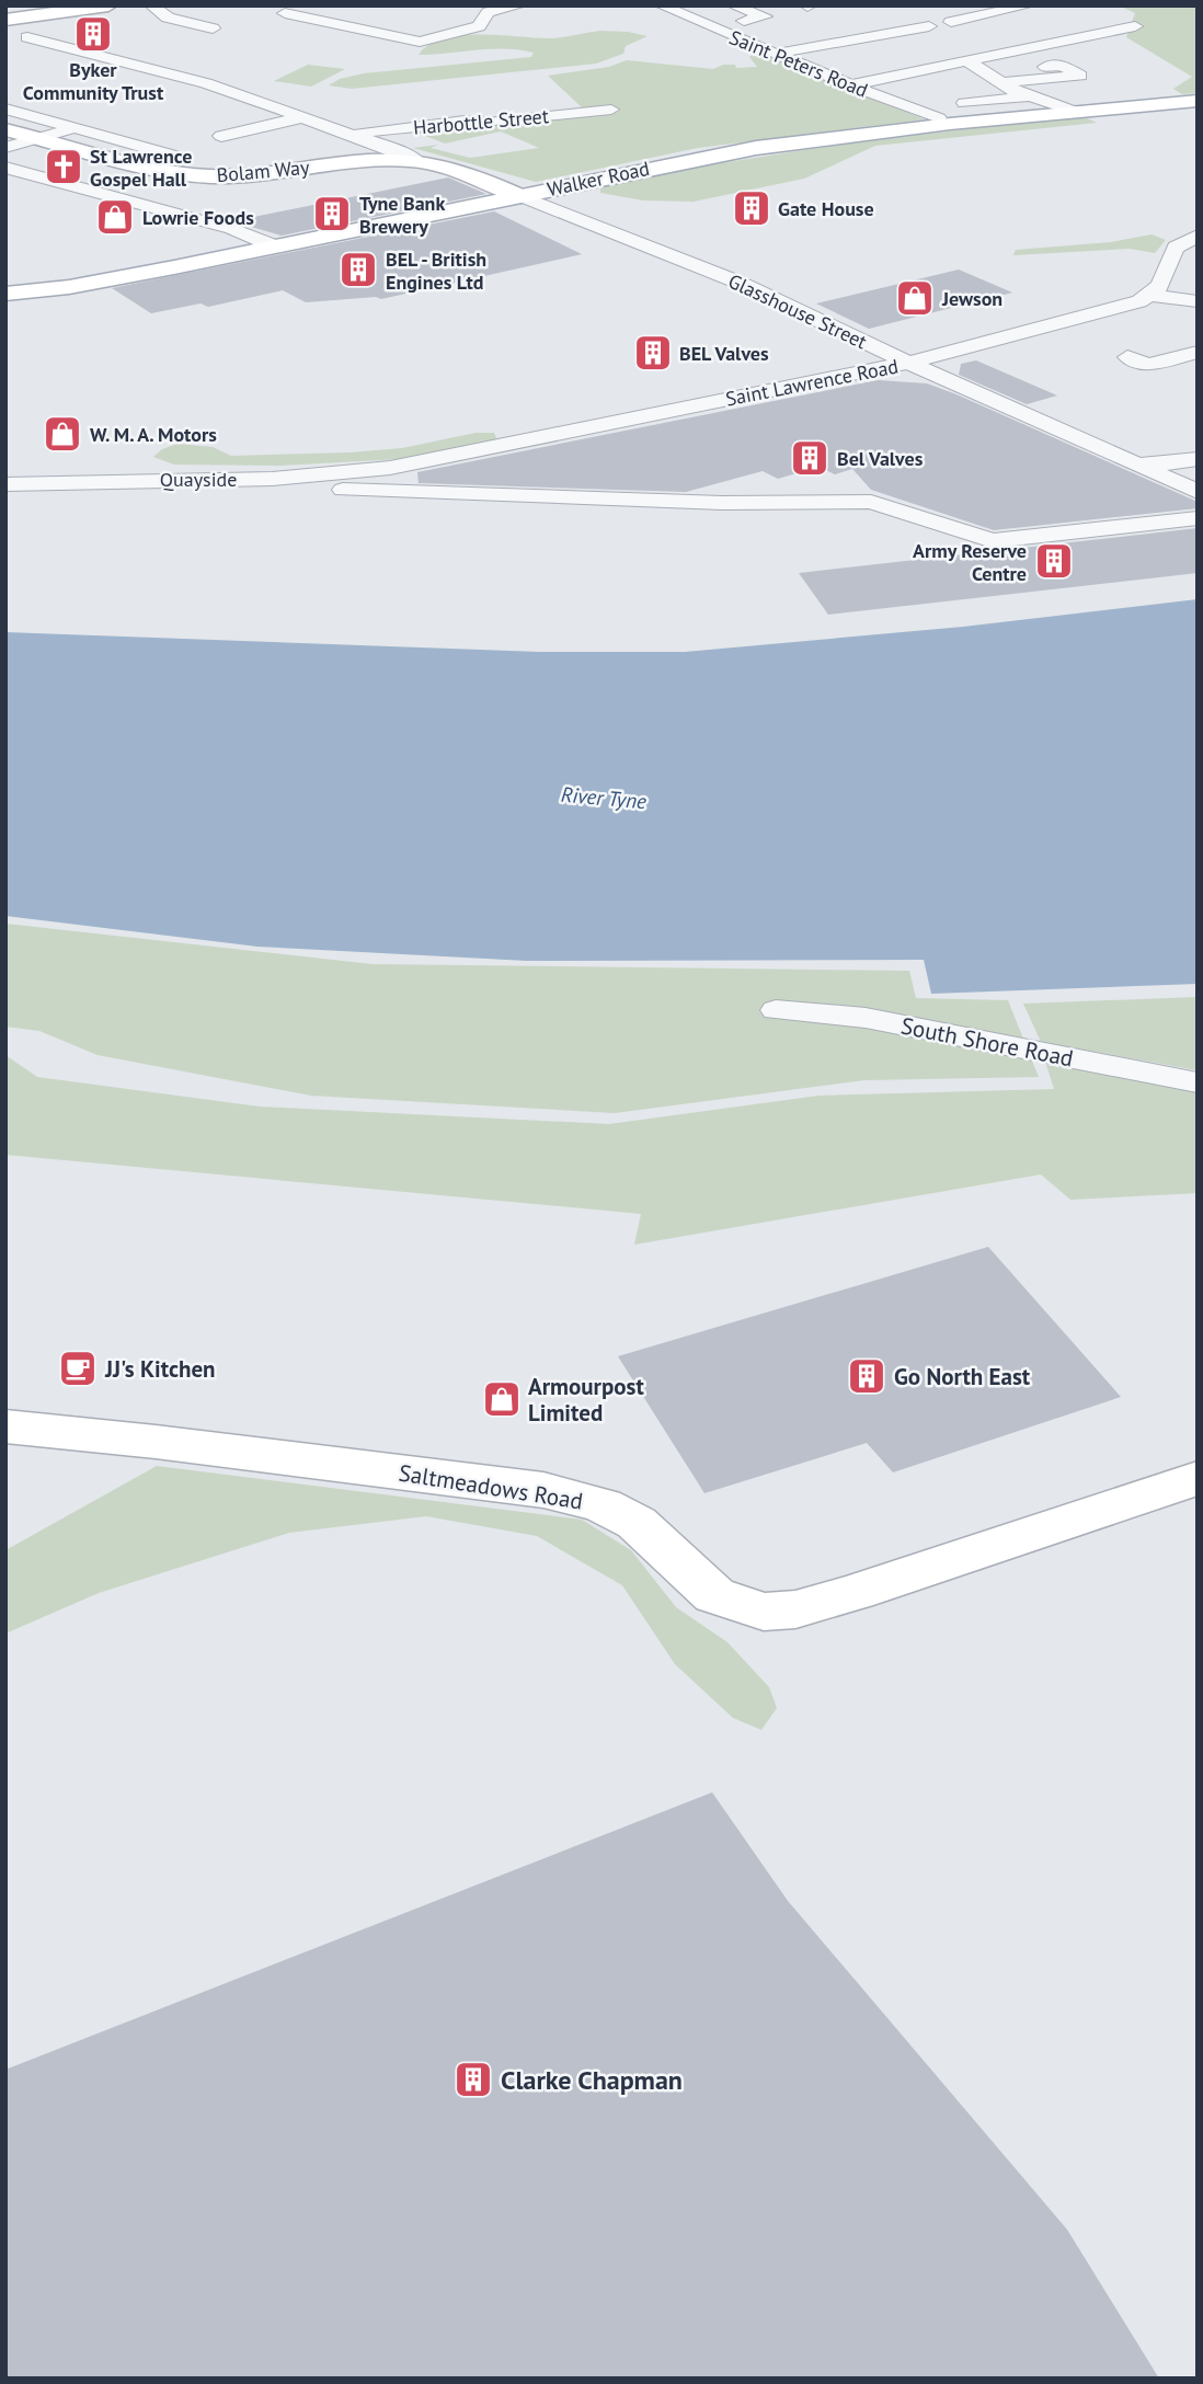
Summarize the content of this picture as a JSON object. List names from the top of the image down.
{
  "streets": {
    "street": [
      "Saint Peters Road",
      "Harbottle Street",
      "Bolam Way",
      "Walker Road",
      "Glasshouse Street",
      "Saint Lawrence Road",
      "Quayside",
      "South Shore Road",
      "Saltmeadows Road"
    ]
  },
  "crossings": [
    ["Bolam Way", "Walker Road"],
    ["Bolam Way", "Glasshouse Street"],
    ["Walker Road", "Glasshouse Street"],
    ["Glasshouse Street", "Saint Lawrence Road"],
    ["Saint Lawrence Road", "Quayside"]
  ],
  "water": ["River Tyne"],
  "places": {
    "building": [
      "Byker Community Trust",
      "Gate House",
      "Tyne Bank Brewery",
      "BEL - British Engines Ltd",
      "BEL Valves",
      "Bel Valves",
      "Army Reserve Centre",
      "Go North East",
      "Clarke Chapman"
    ],
    "church": ["St Lawrence Gospel Hall"],
    "shop": [
      "Lowrie Foods",
      "Jewson",
      "W. M. A. Motors",
      "Armourpost Limited"
    ],
    "cafe": ["JJ's Kitchen"]
  }
}
